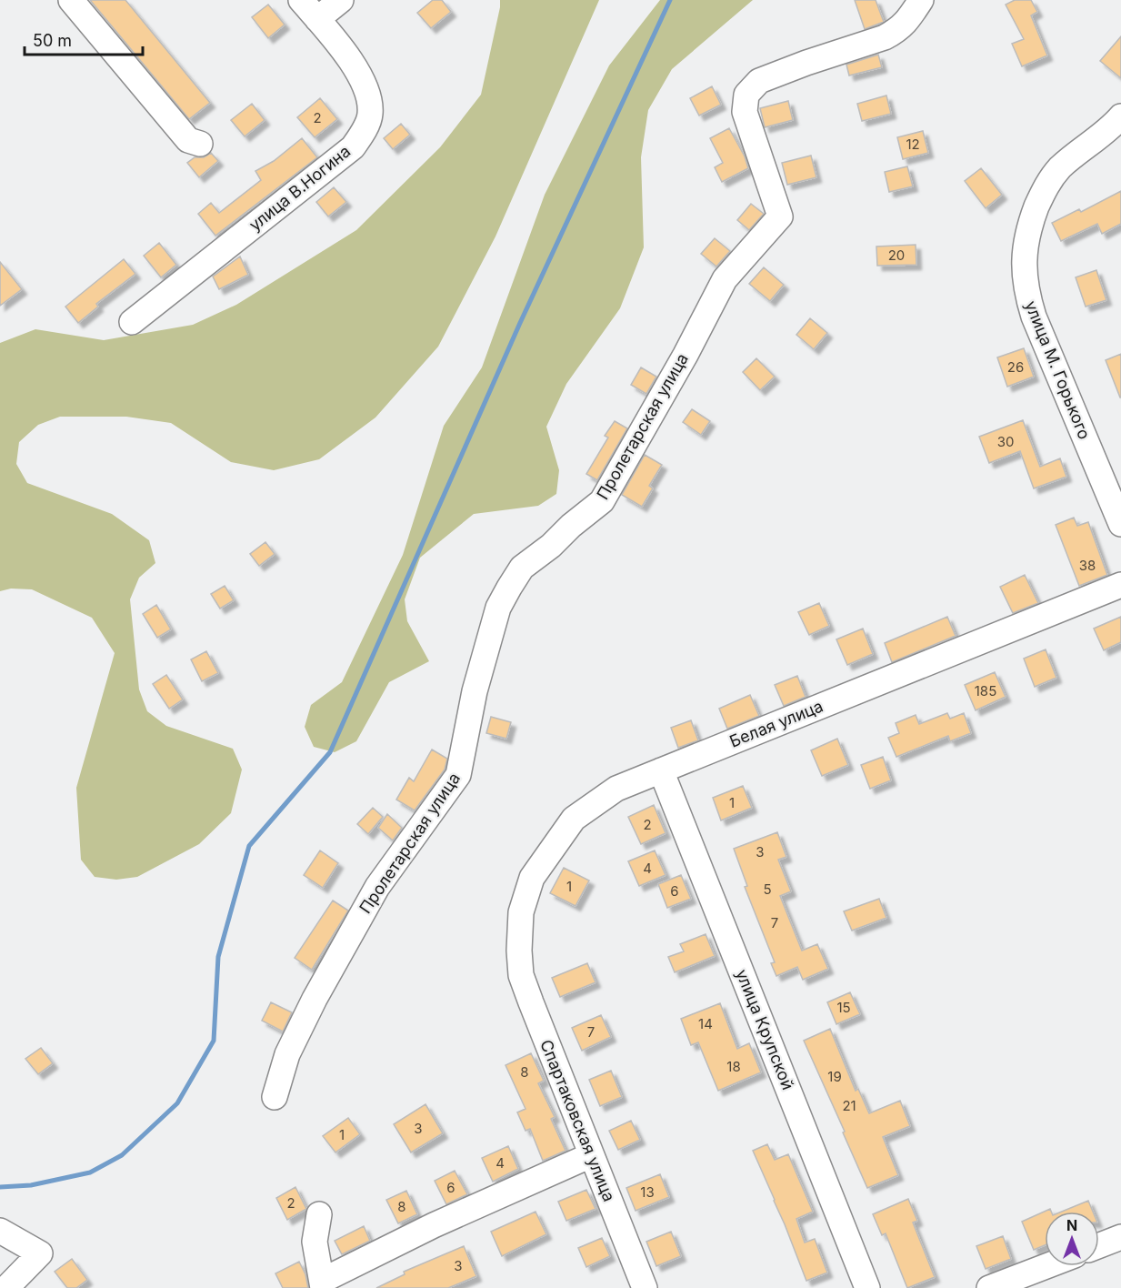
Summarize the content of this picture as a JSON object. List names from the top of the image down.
{
  "streets": {
    "street": [
      "улица В.Ногина",
      "улица М. Горького",
      "Пролетарская улица",
      "Белая улица",
      "улица Крупской",
      "Спартаковская улица"
    ]
  },
  "crossings": [
    ["Белая улица", "улица Крупской"],
    ["Белая улица", "Спартаковская улица"]
  ],
  "house_numbers": [
    "2",
    "12",
    "20",
    "26",
    "30",
    "38",
    "185",
    "1",
    "2",
    "3",
    "4",
    "1",
    "5",
    "6",
    "7",
    "15",
    "14",
    "7",
    "18",
    "8",
    "19",
    "21",
    "3",
    "1",
    "4",
    "6",
    "13",
    "2",
    "8",
    "3"
  ],
  "scale_bar": "50 m",
  "north": "top"
}
